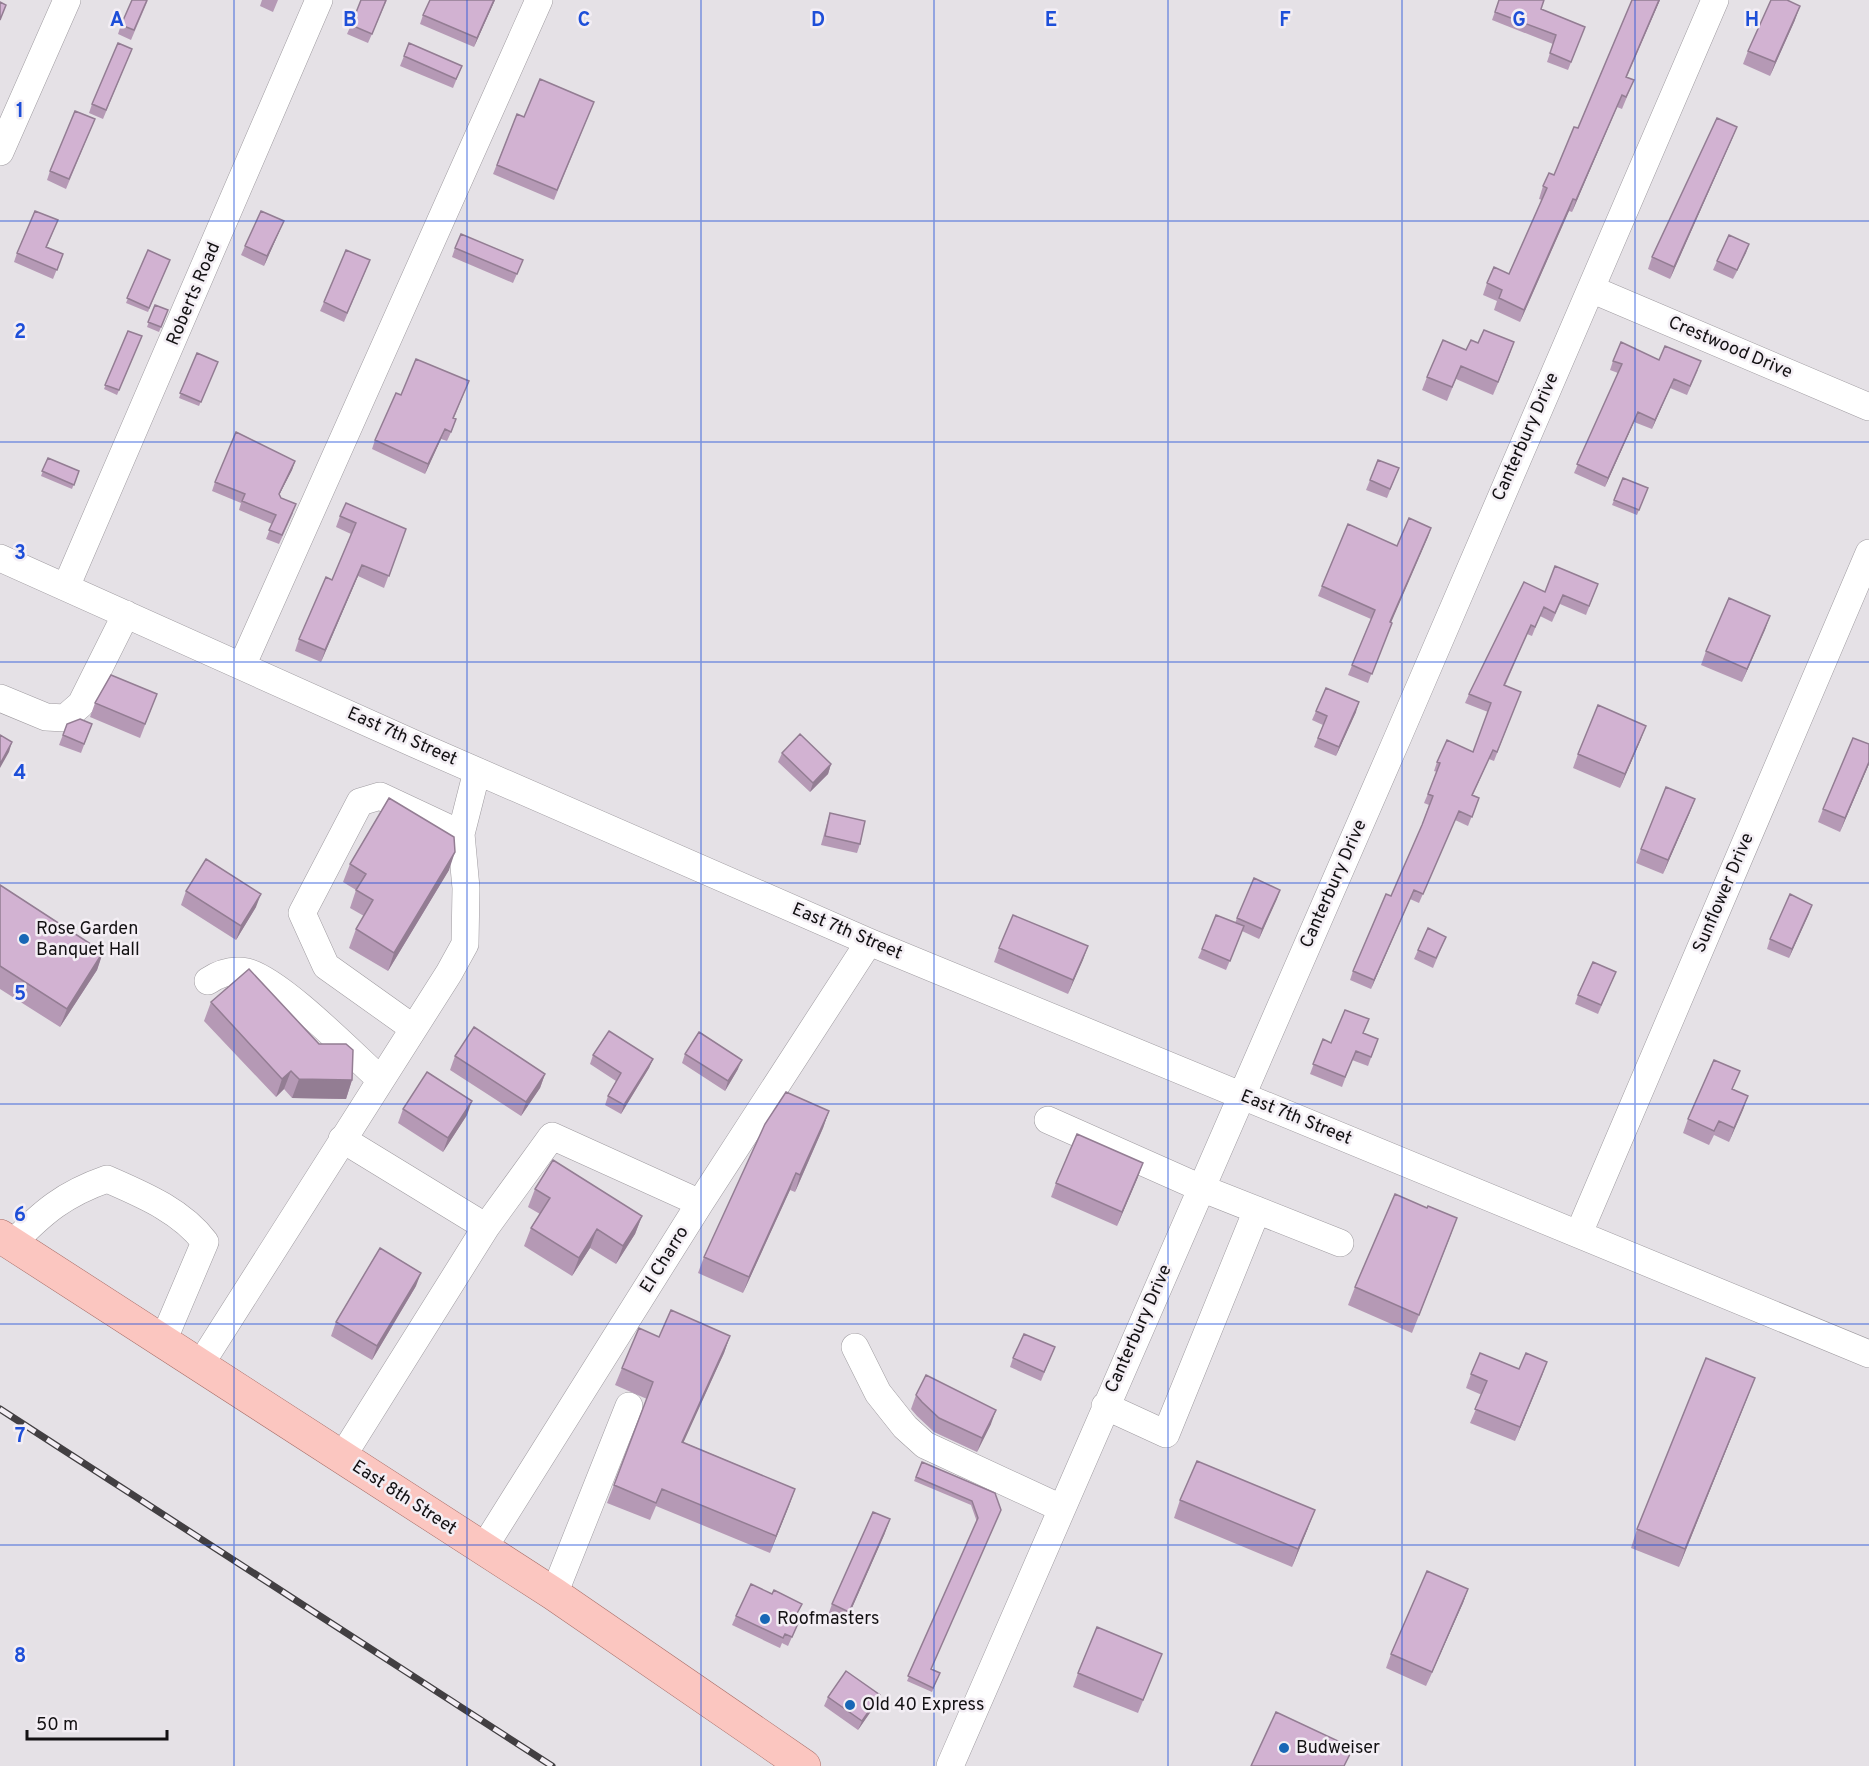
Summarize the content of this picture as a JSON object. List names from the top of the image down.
{
  "streets": {
    "main road": ["East 8th Street"],
    "street": [
      "Roberts Road",
      "Crestwood Drive",
      "Canterbury Drive",
      "East 7th Street",
      "Sunflower Drive",
      "El Charro"
    ]
  },
  "crossings": [
    ["Roberts Road", "East 7th Street"],
    ["Crestwood Drive", "Canterbury Drive"],
    ["Canterbury Drive", "East 7th Street"],
    ["East 7th Street", "Sunflower Drive"],
    ["East 7th Street", "El Charro"],
    ["El Charro", "East 8th Street"]
  ],
  "places": [
    "Rose Garden Banquet Hall",
    "Roofmasters",
    "Old 40 Express",
    "Budweiser"
  ],
  "scale_bar": "50 m",
  "grid": {
    "columns": [
      "A",
      "B",
      "C",
      "D",
      "E",
      "F",
      "G",
      "H"
    ],
    "rows": [
      "1",
      "2",
      "3",
      "4",
      "5",
      "6",
      "7",
      "8"
    ]
  }
}
